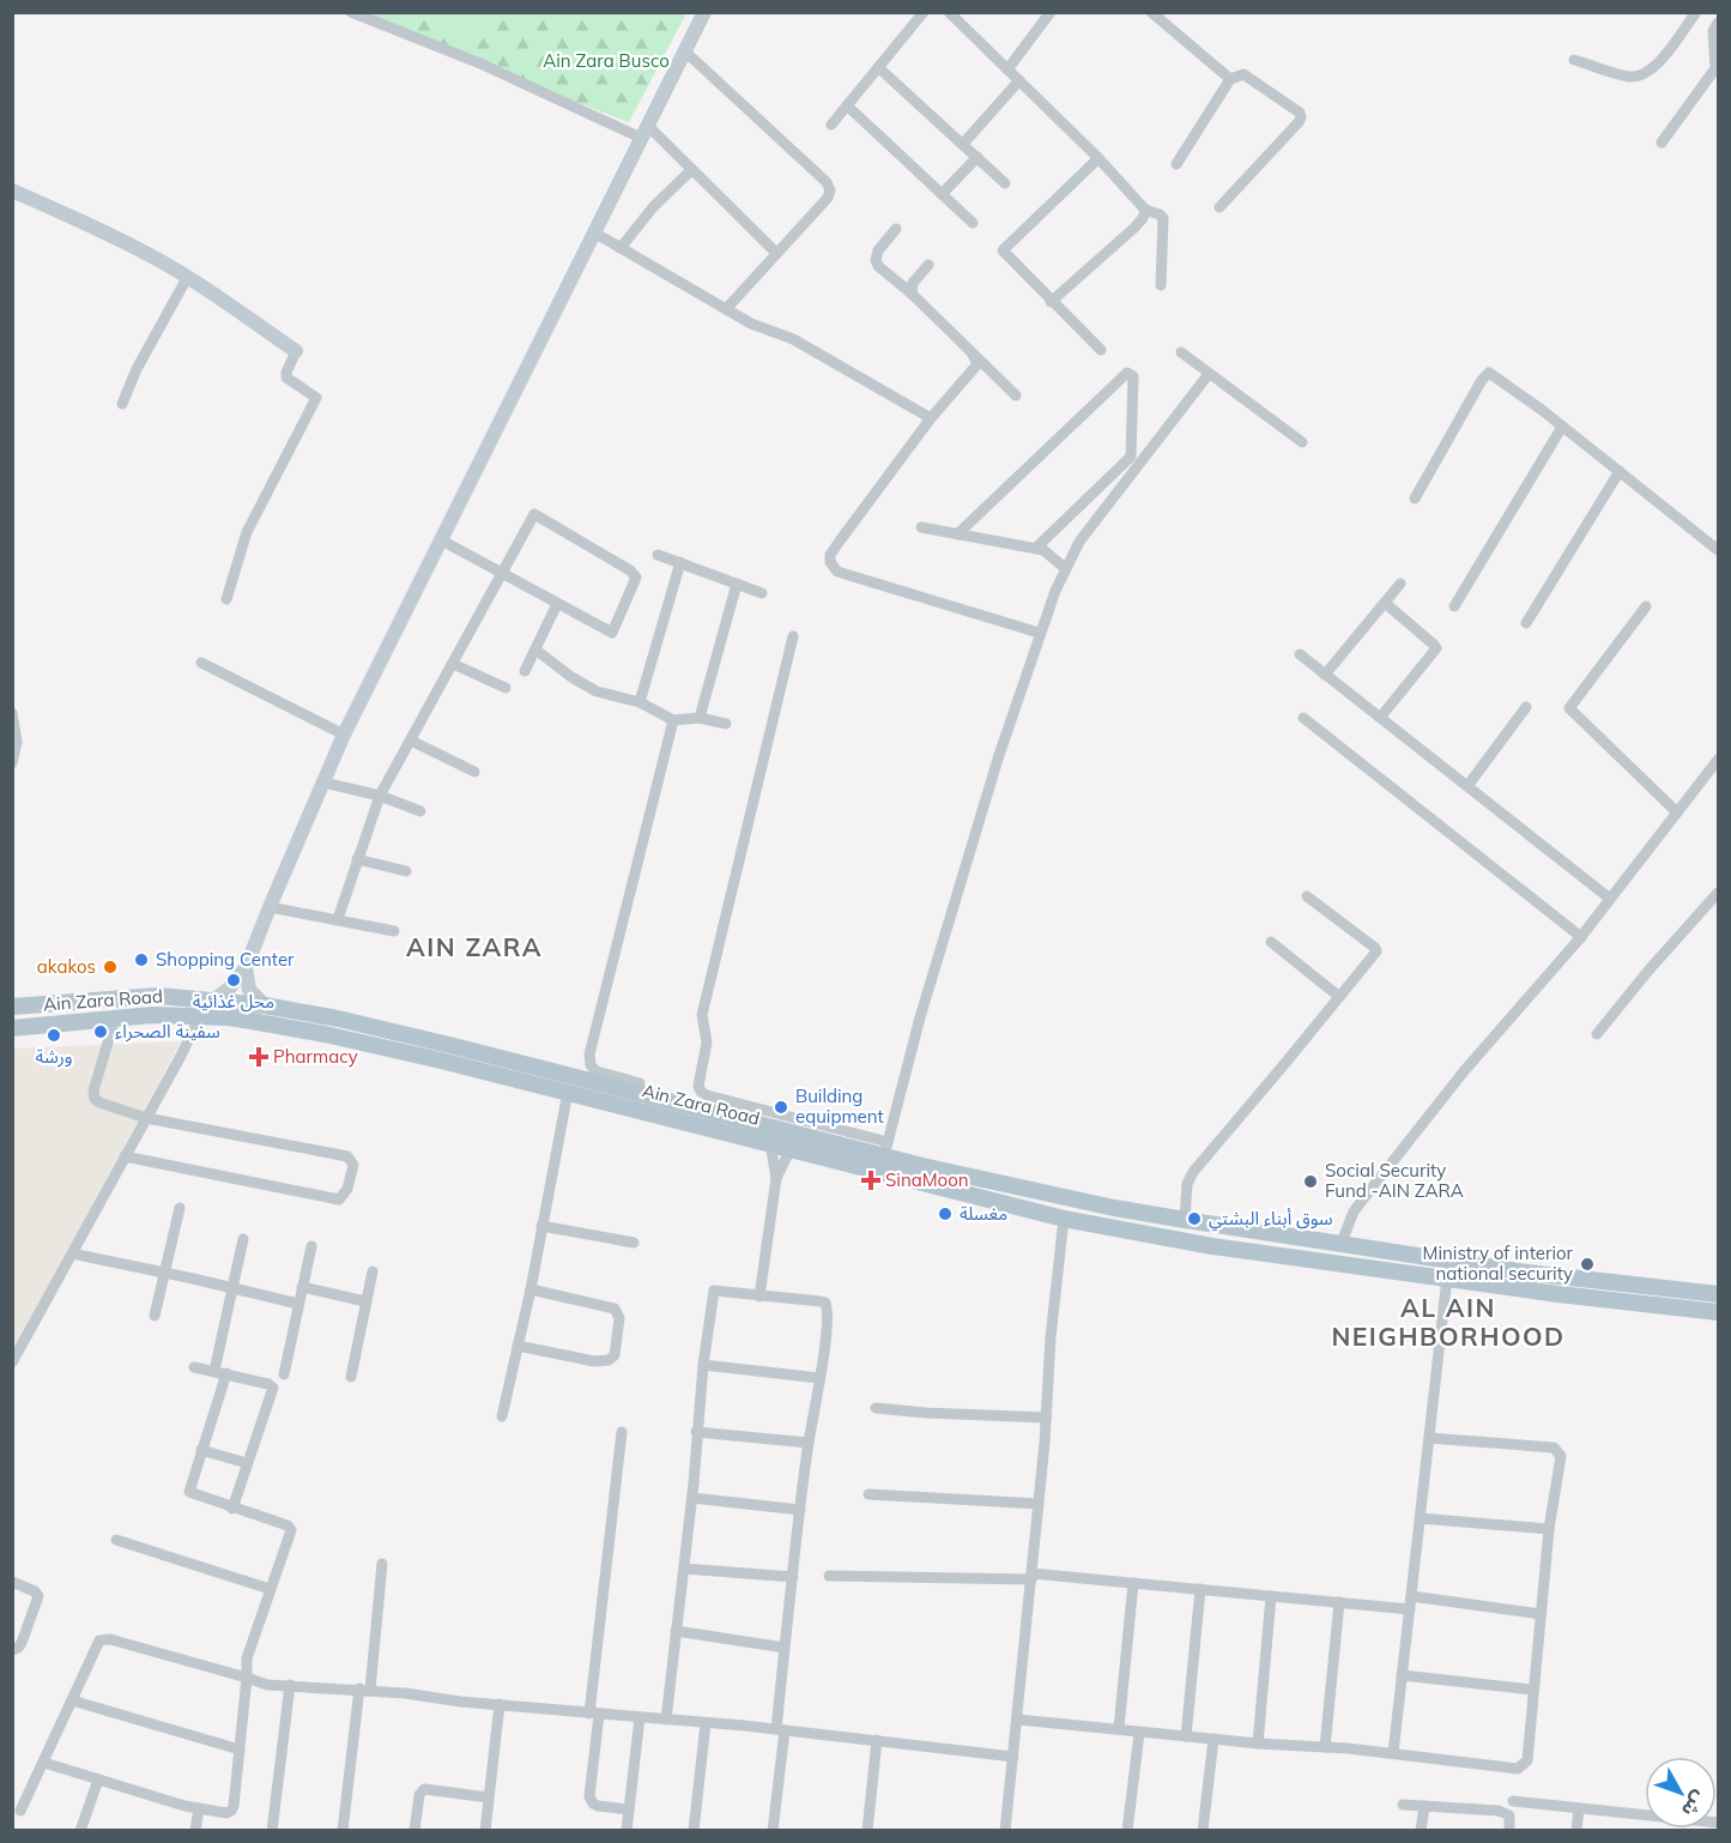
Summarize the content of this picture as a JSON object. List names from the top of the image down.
{
  "streets": {
    "main road": ["Ain Zara Road"]
  },
  "districts": ["AIN ZARA", "AL AIN NEIGHBORHOOD"],
  "parks": ["Ain Zara Busco"],
  "places": {
    "other": [
      "Shopping Center",
      "akakos",
      "محل غذائية",
      "سفينة الصحراء",
      "ورشة",
      "Building equipment",
      "Social Security Fund -AIN ZARA",
      "مغسلة",
      "سوق أبناء البشتي",
      "Ministry of interior national security"
    ],
    "health": ["Pharmacy", "SinaMoon"]
  },
  "north": "bottom right"
}
